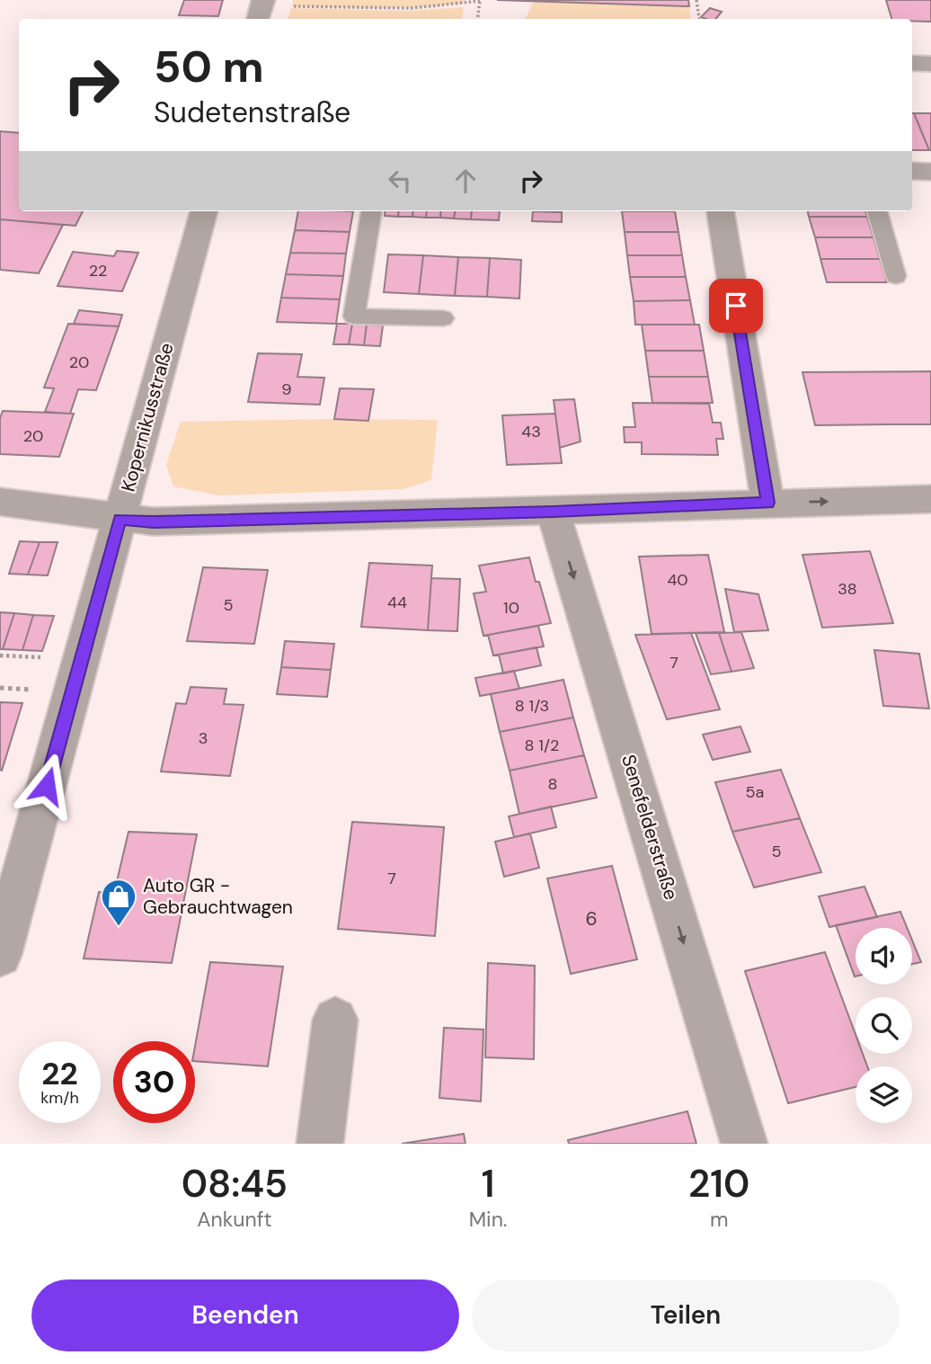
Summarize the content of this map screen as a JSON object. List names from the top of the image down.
{
  "streets": {
    "street": ["Kopernikusstraße", "Senefelderstraße"]
  },
  "one_way": ["Senefelderstraße"],
  "places": {
    "shop": ["Auto GR - Gebrauchtwagen"]
  },
  "house_numbers": [
    "22",
    "20",
    "9",
    "43",
    "20",
    "40",
    "38",
    "44",
    "5",
    "10",
    "7",
    "8 1/3",
    "3",
    "8 1/2",
    "8",
    "5a",
    "5",
    "7",
    "6"
  ],
  "page": {
    "turn": ["50 m", "Sudetenstraße"],
    "speed": "22 km/h",
    "limit": "30",
    "eta": [
      "08:45",
      "Ankunft",
      "1",
      "Min.",
      "210",
      "m"
    ],
    "buttons": ["Beenden", "Teilen"]
  }
}
